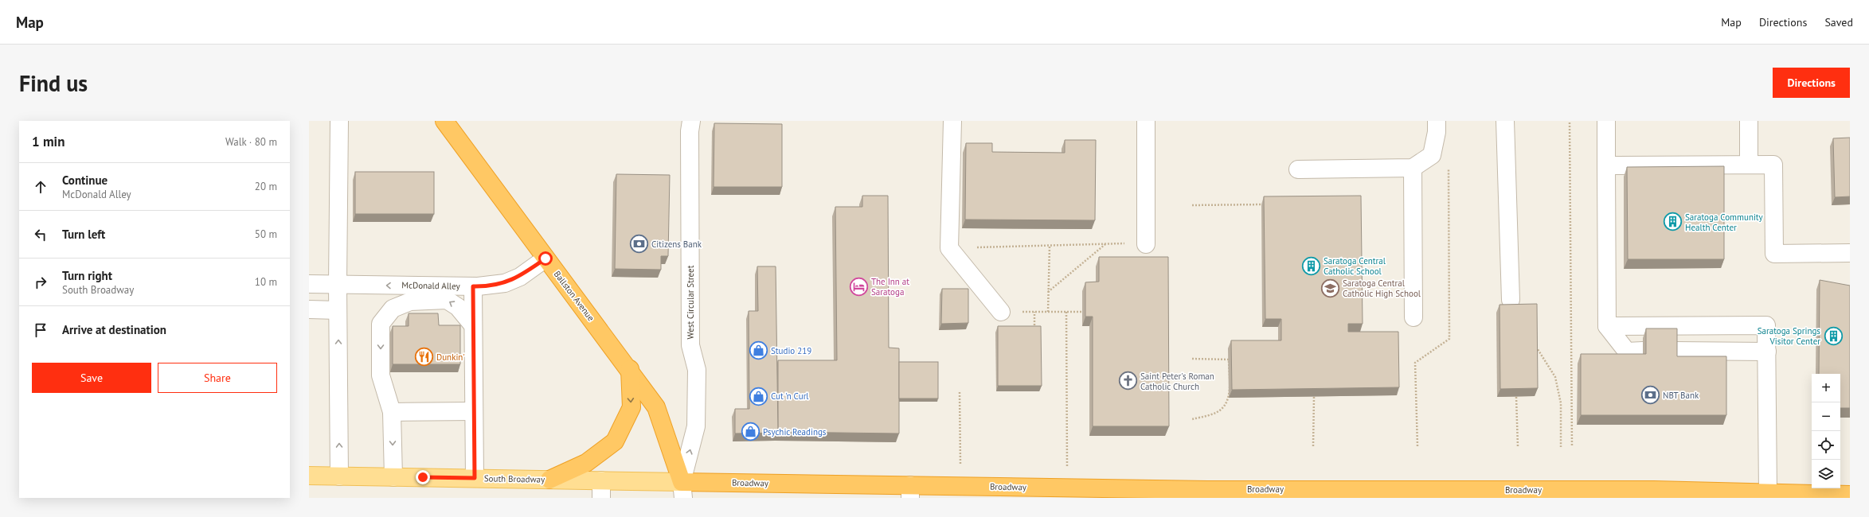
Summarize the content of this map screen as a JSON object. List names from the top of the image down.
{
  "streets": {
    "highway": ["Ballston Avenue", "Broadway"],
    "main road": ["South Broadway"],
    "street": ["McDonald Alley", "West Circular Street"]
  },
  "crossings": [
    ["McDonald Alley", "Ballston Avenue"],
    ["Ballston Avenue", "West Circular Street"],
    ["Ballston Avenue", "South Broadway"],
    ["Ballston Avenue", "Broadway"],
    ["West Circular Street", "South Broadway"],
    ["West Circular Street", "Broadway"],
    ["South Broadway", "Broadway"]
  ],
  "one_way": ["West Circular Street"],
  "places": {
    "building": ["Saratoga Community Health Center", "Saratoga Central Catholic School", "Saratoga Springs Visitor Center"],
    "bank": ["Citizens Bank", "NBT Bank"],
    "hotel": ["The Inn at Saratoga"],
    "school or university": ["Saratoga Central Catholic High School"],
    "shop": ["Studio 219", "Cut 'n Curl", "Psychic Readings"],
    "restaurant": ["Dunkin'"],
    "church": ["Saint Peter's Roman Catholic Church"]
  },
  "page": {
    "header": "Map",
    "nav": ["Map", "Directions", "Saved"],
    "buttons": [
      "Directions",
      ["Save", "Share"]
    ],
    "title": "Find us",
    "heading": ["1 min", "Walk · 80 m"],
    "list": [
      ["Continue", "McDonald Alley", "20 m"],
      ["Turn left", "50 m"],
      ["Turn right", "South Broadway", "10 m"],
      "Arrive at destination"
    ],
    "map_buttons": ["+", "−"]
  }
}
